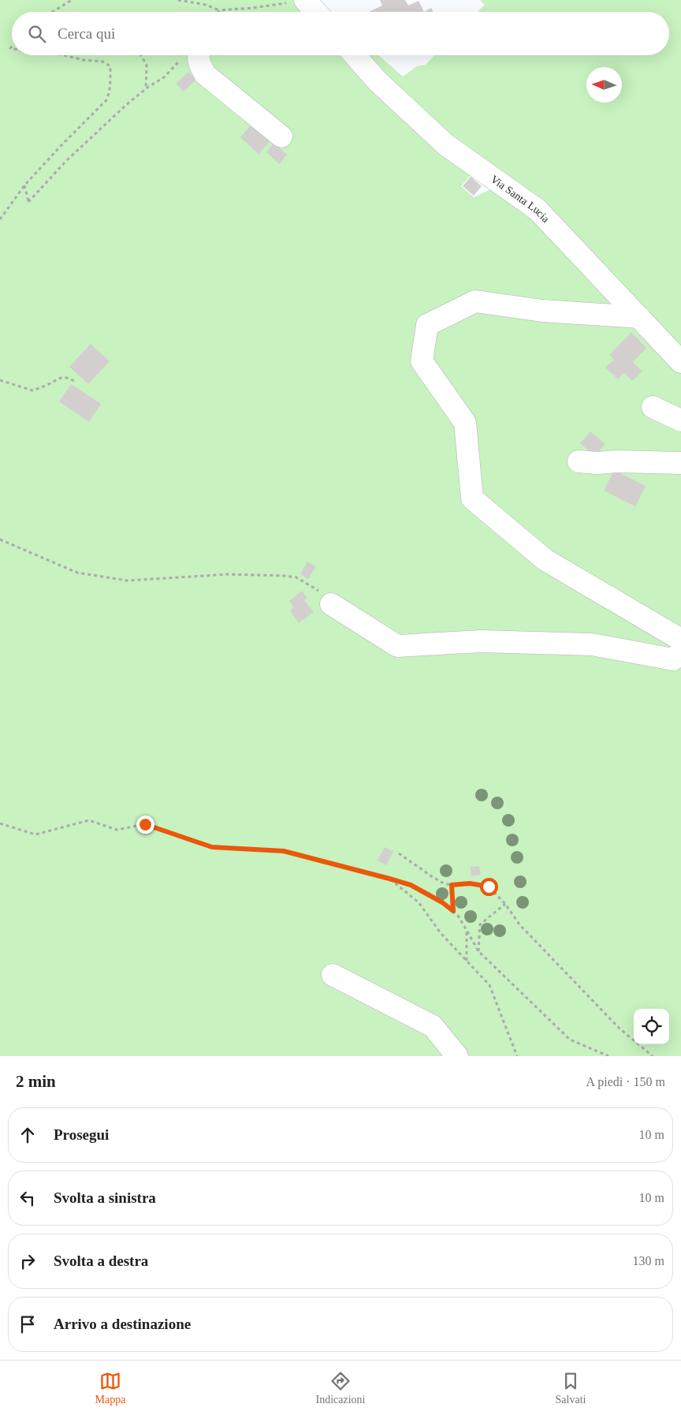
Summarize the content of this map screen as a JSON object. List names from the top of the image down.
{
  "streets": {
    "street": ["Via Santa Lucia"]
  },
  "north": "left",
  "page": {
    "search": "Cerca qui",
    "heading": ["2 min", "A piedi · 150 m"],
    "list": [
      ["Prosegui", "10 m"],
      ["Svolta a sinistra", "10 m"],
      ["Svolta a destra", "130 m"],
      "Arrivo a destinazione"
    ],
    "nav": ["Mappa", "Indicazioni", "Salvati"]
  }
}
